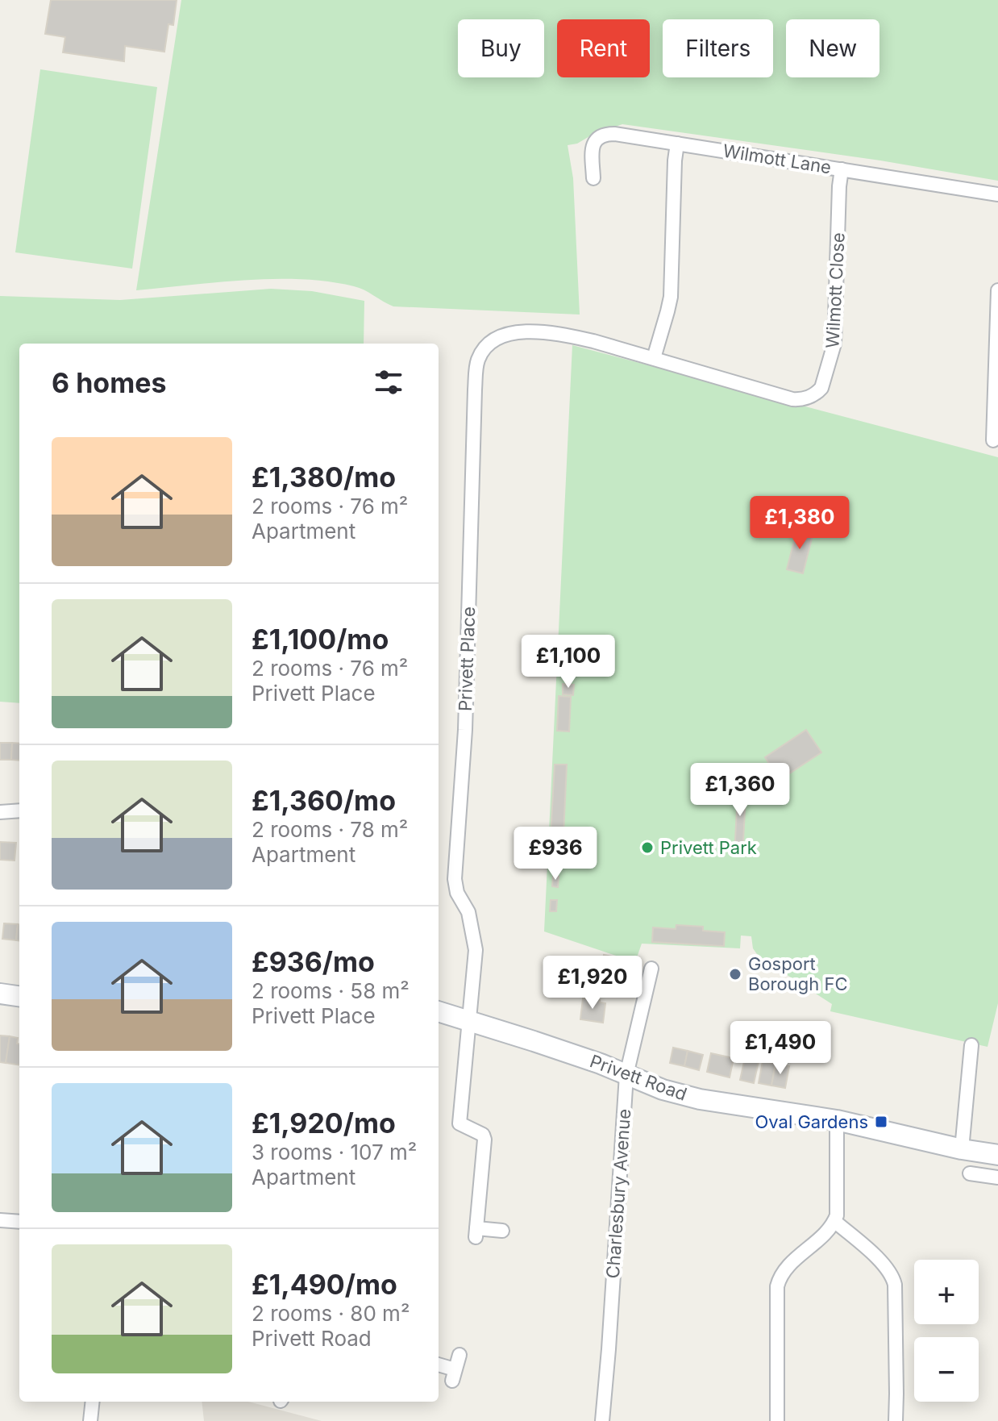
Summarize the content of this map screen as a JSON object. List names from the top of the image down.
{
  "streets": {
    "main road": ["Privett Road"],
    "street": [
      "Wilmott Lane",
      "Wilmott Close",
      "Privett Place",
      "Charlesbury Avenue"
    ]
  },
  "crossings": [
    ["Wilmott Lane", "Wilmott Close"],
    ["Wilmott Close", "Privett Place"],
    ["Privett Place", "Privett Road"],
    ["Privett Road", "Charlesbury Avenue"]
  ],
  "places": {
    "other": ["Privett Park", "Gosport Borough FC"],
    "transit": ["Oval Gardens"]
  },
  "page": {
    "chip": [
      "Buy",
      "Rent",
      "Filters",
      "New"
    ],
    "heading": "6 homes",
    "list": [
      {
        "name": "£1,380/mo",
        "note": "2 rooms · 76 m² · Apartment"
      },
      {
        "name": "£1,100/mo",
        "note": "2 rooms · 76 m² · Privett Place"
      },
      {
        "name": "£1,360/mo",
        "note": "2 rooms · 78 m² · Apartment"
      },
      {
        "name": "£936/mo",
        "note": "2 rooms · 58 m² · Privett Place"
      },
      {
        "name": "£1,920/mo",
        "note": "3 rooms · 107 m² · Apartment"
      },
      {
        "name": "£1,490/mo",
        "note": "2 rooms · 80 m² · Privett Road"
      }
    ],
    "price": [
      "£1,380",
      "£1,100",
      "£1,360",
      "£936",
      "£1,920",
      "£1,490"
    ],
    "map_buttons": ["+", "−"]
  }
}
